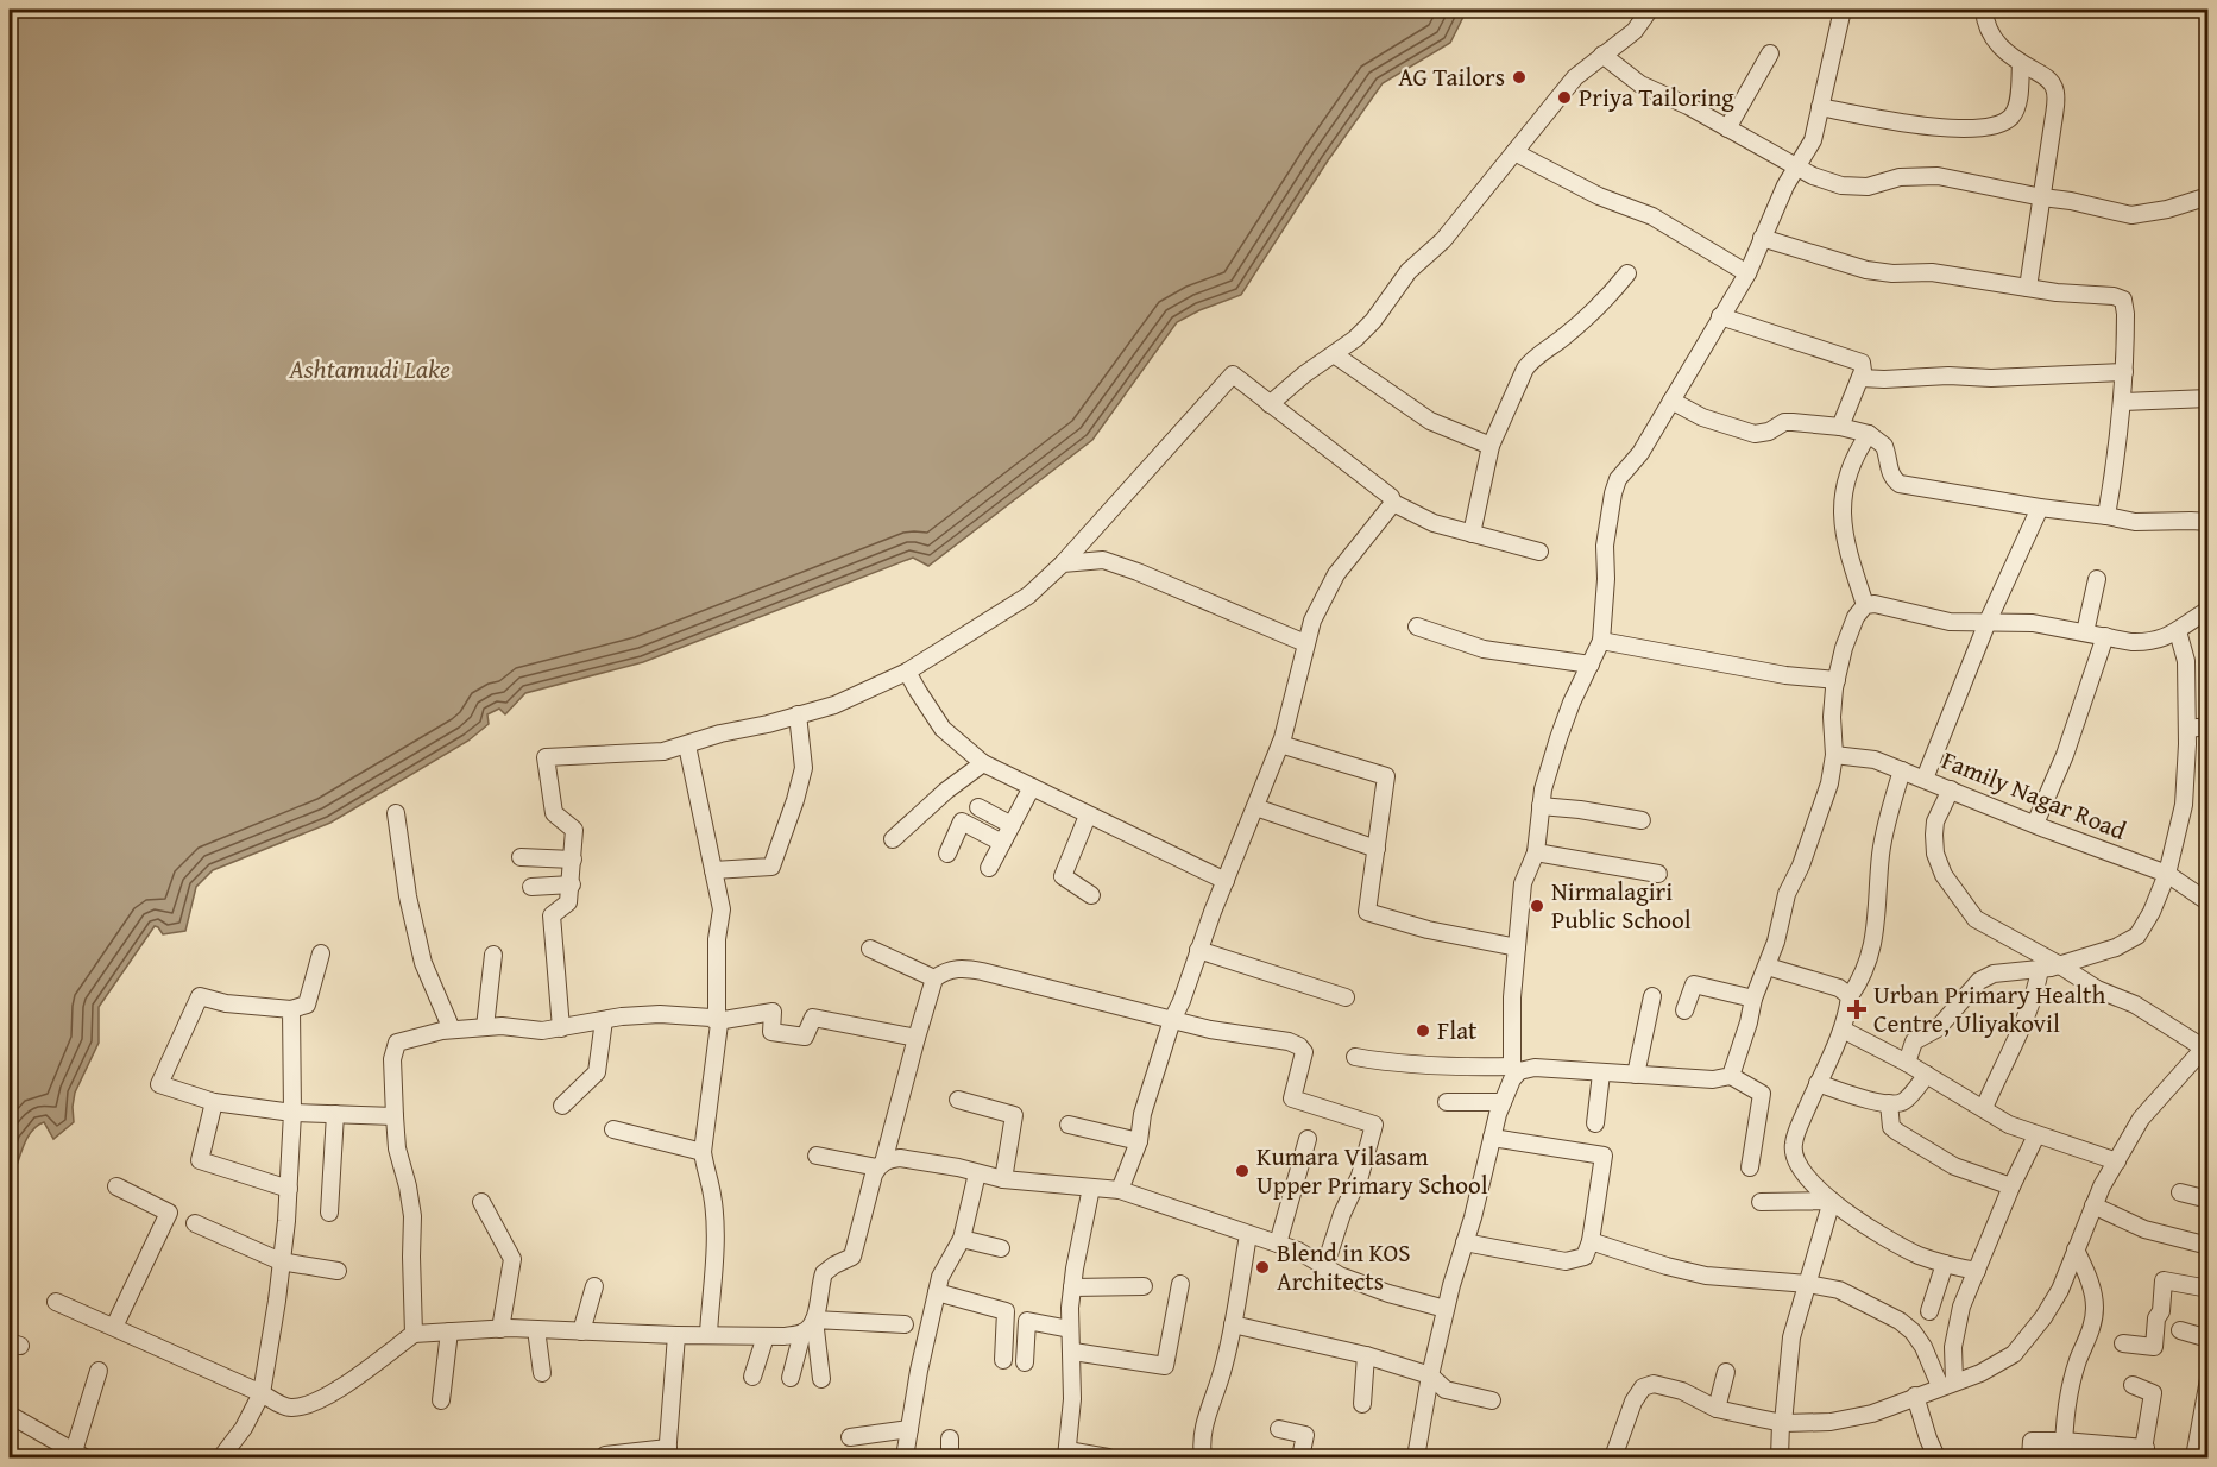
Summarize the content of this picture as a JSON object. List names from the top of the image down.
{
  "streets": {
    "street": ["Family Nagar Road"]
  },
  "water": ["Ashtamudi Lake"],
  "places": {
    "other": [
      "AG Tailors",
      "Priya Tailoring",
      "Nirmalagiri Public School",
      "Flat",
      "Kumara Vilasam Upper Primary School",
      "Blend in KOS Architects"
    ],
    "health": ["Urban Primary Health Centre, Uliyakovil"]
  }
}
